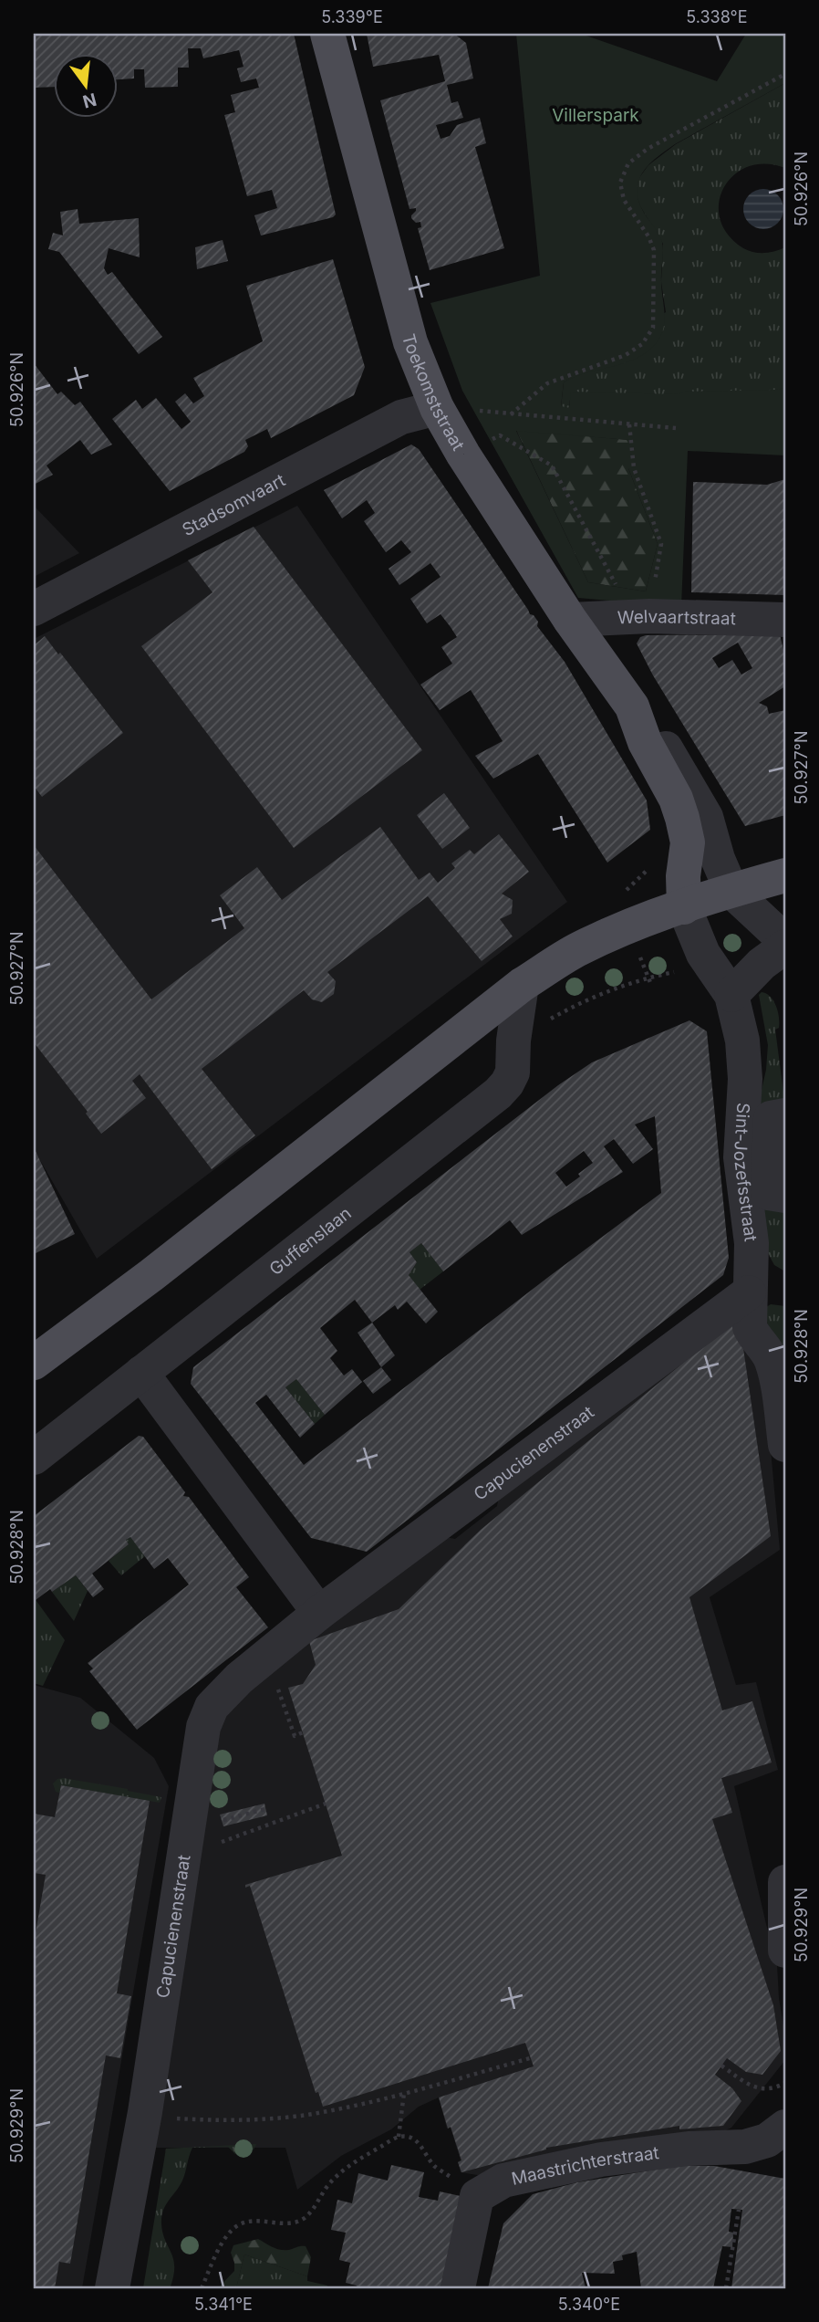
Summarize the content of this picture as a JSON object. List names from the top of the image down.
{
  "streets": {
    "main road": ["Toekomststraat"],
    "street": [
      "Stadsomvaart",
      "Welvaartstraat",
      "Sint-Jozefsstraat",
      "Guffenslaan",
      "Capucienenstraat",
      "Maastrichterstraat"
    ]
  },
  "crossings": [
    ["Toekomststraat", "Stadsomvaart"],
    ["Toekomststraat", "Welvaartstraat"],
    ["Toekomststraat", "Sint-Jozefsstraat"],
    ["Sint-Jozefsstraat", "Capucienenstraat"]
  ],
  "parks": ["Villerspark"],
  "north": "bottom",
  "coordinates": [
    "5.339°E",
    "5.338°E",
    "50.926°N",
    "50.927°N",
    "50.928°N",
    "50.929°N",
    "5.341°E",
    "5.340°E"
  ]
}
